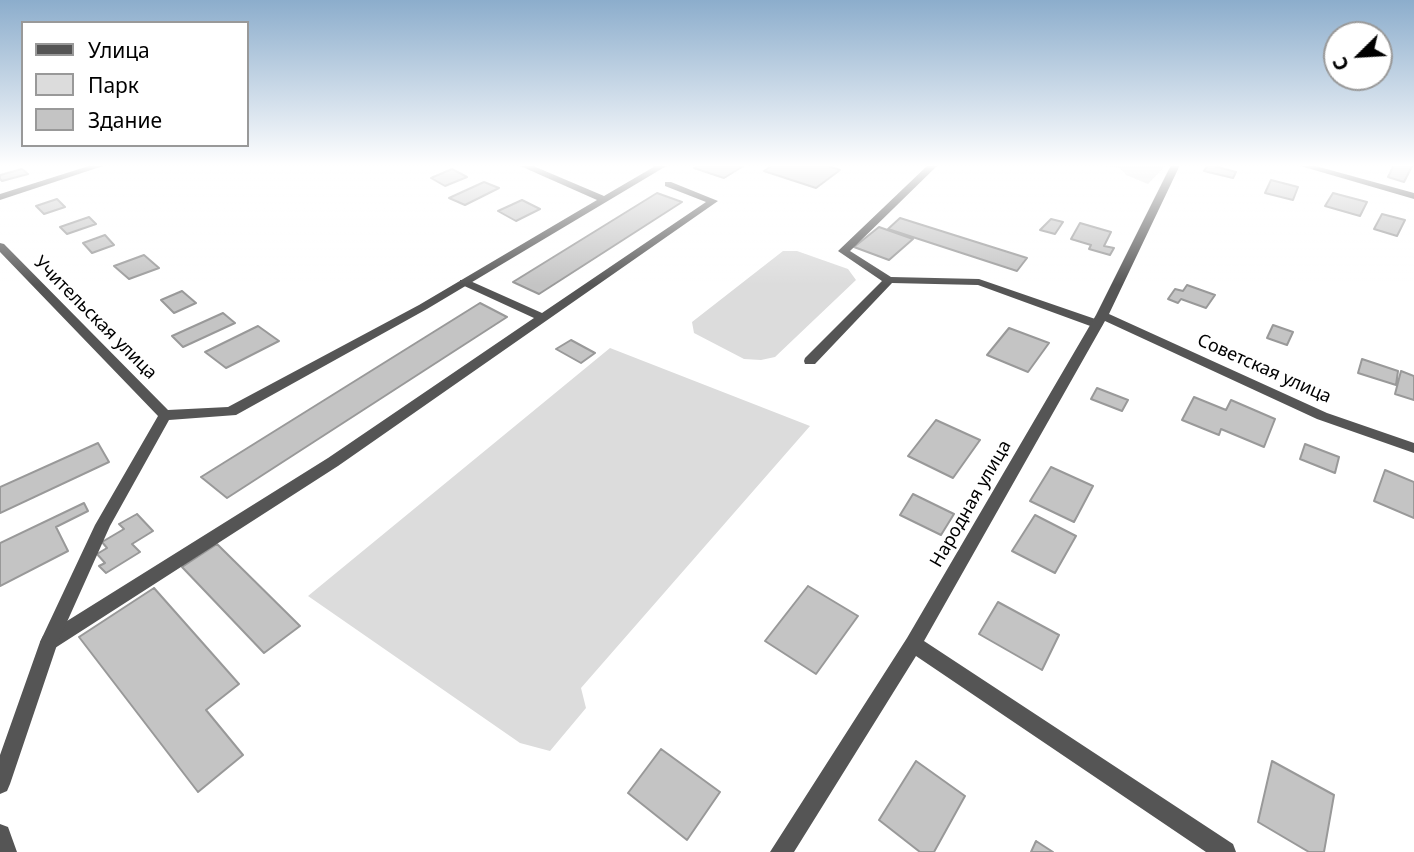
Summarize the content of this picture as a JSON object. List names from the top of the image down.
{
  "streets": {
    "street": ["Учительская улица", "Советская улица", "Народная улица"]
  },
  "crossings": [
    ["Советская улица", "Народная улица"]
  ],
  "legend": ["Улица", "Парк", "Здание"],
  "north": "bottom left"
}
